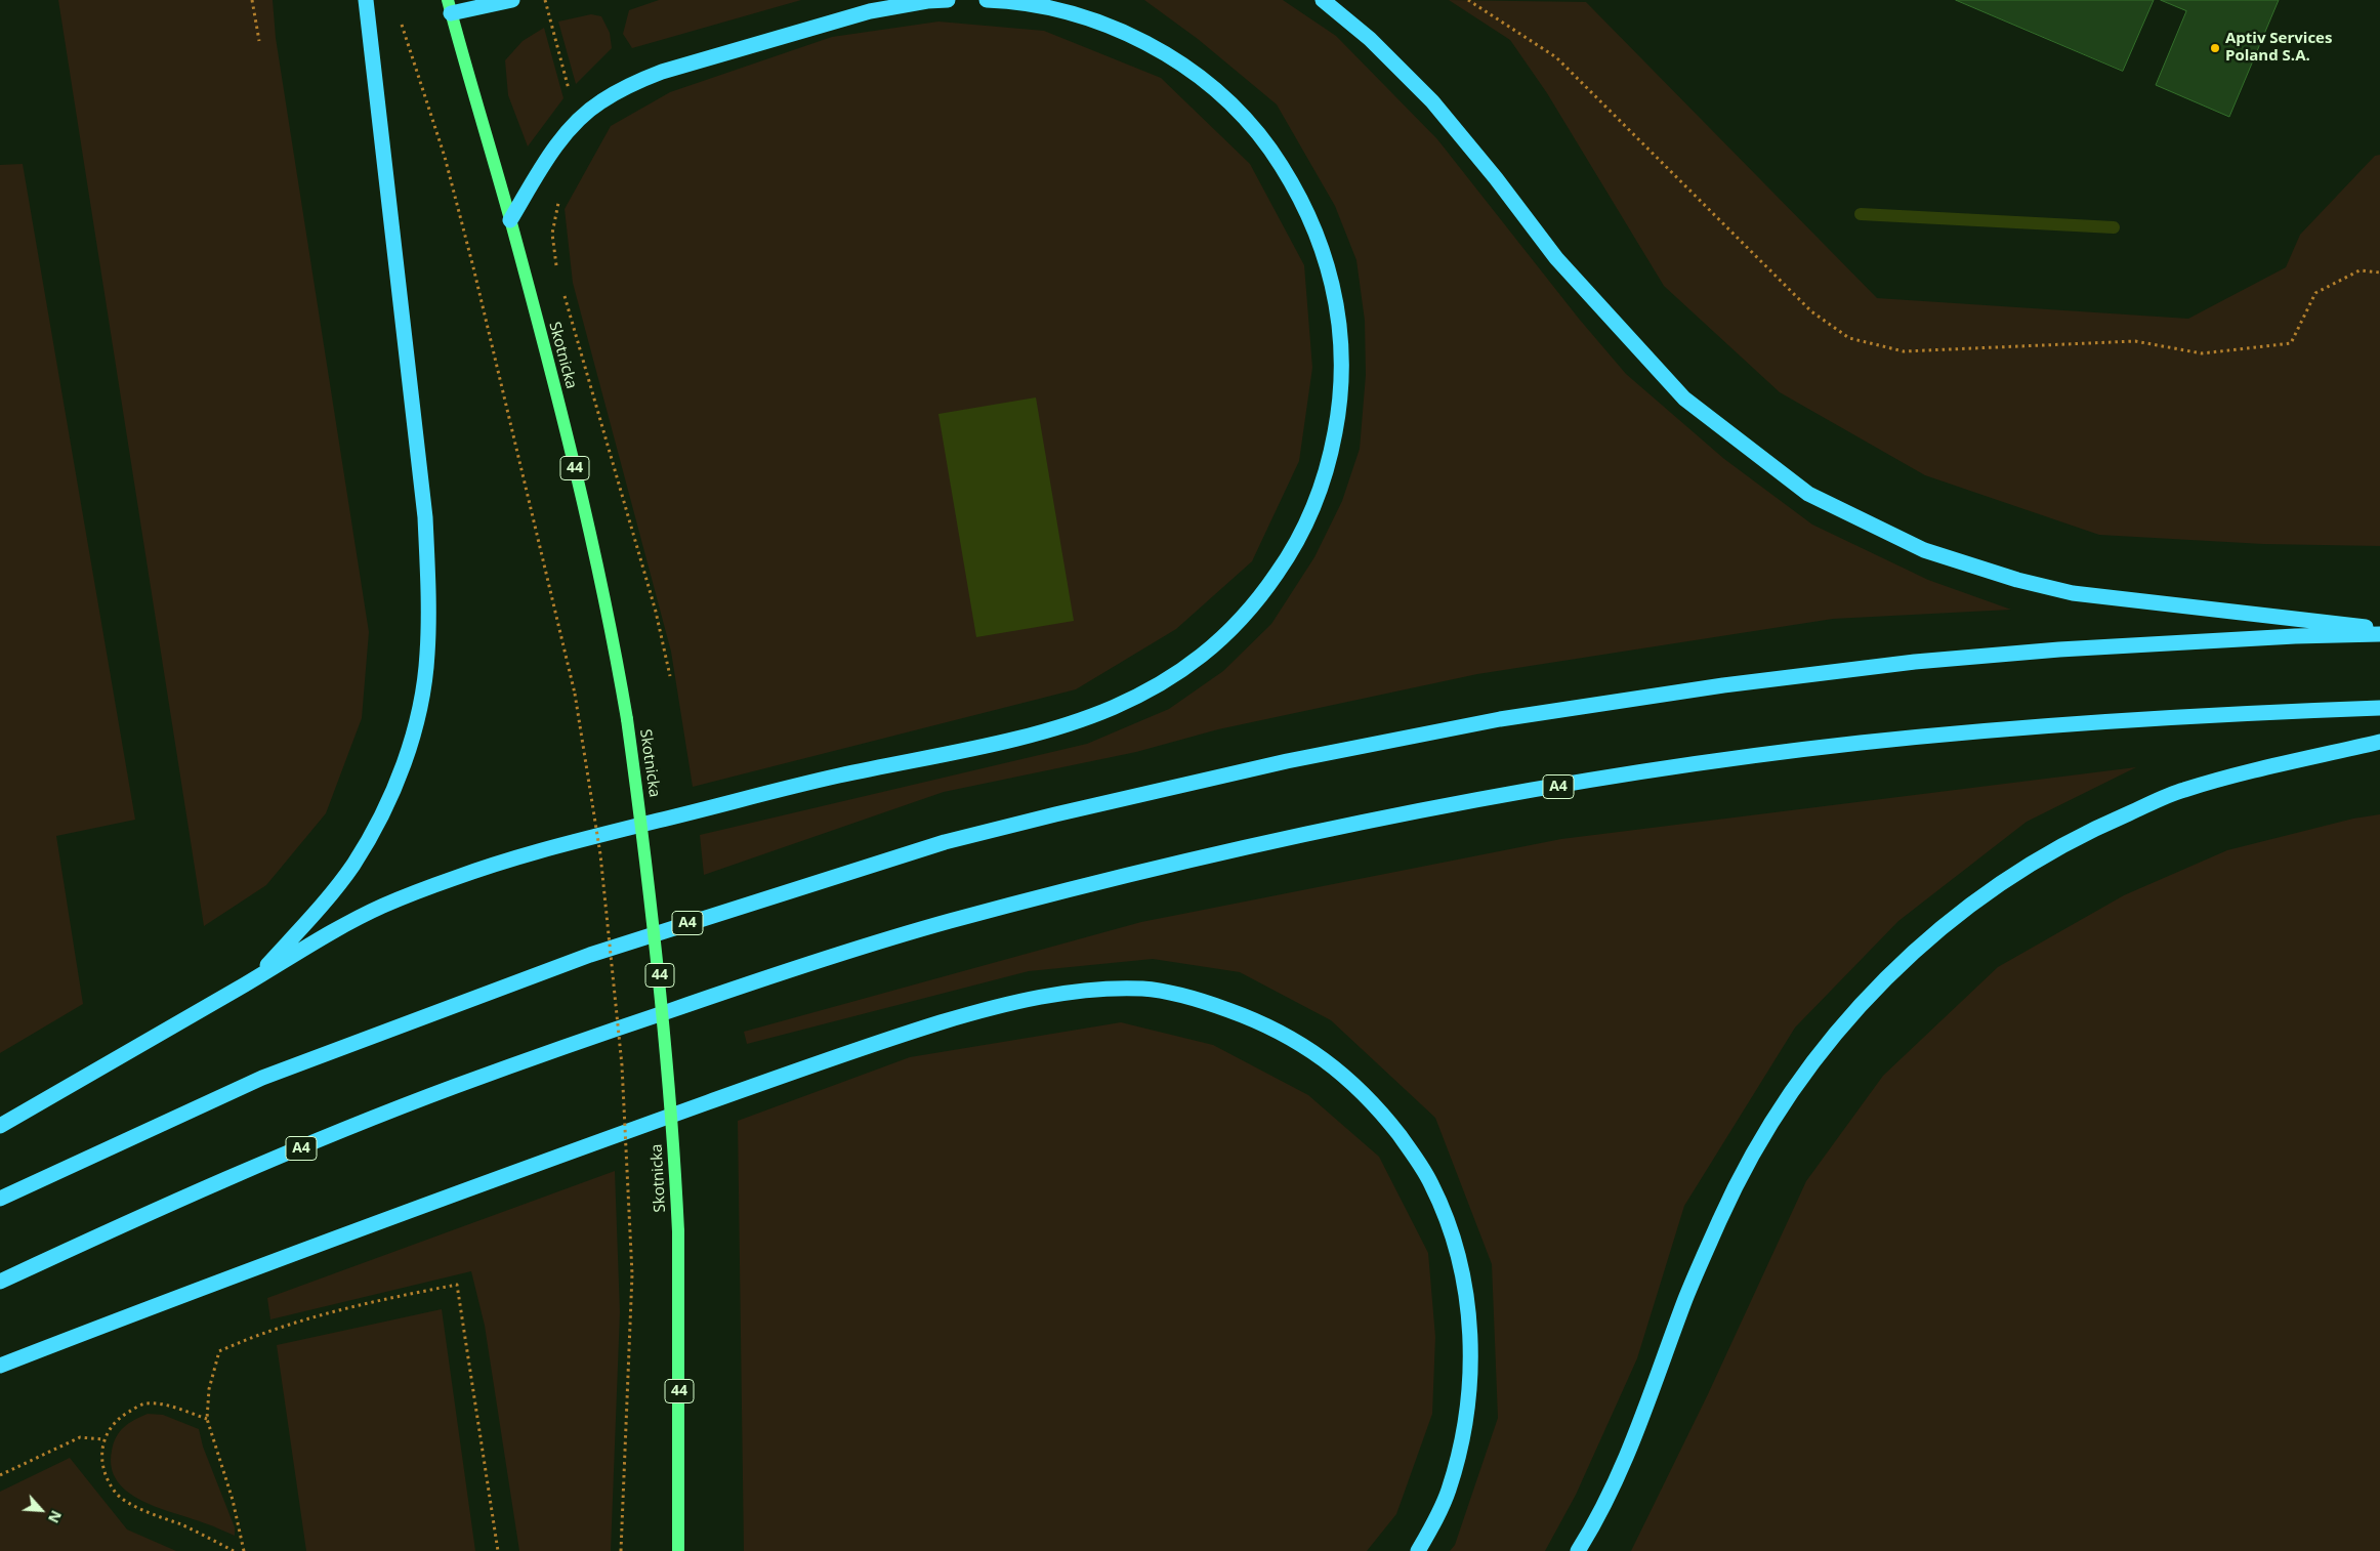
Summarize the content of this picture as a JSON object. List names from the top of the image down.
{
  "streets": {
    "highway": ["A4"],
    "main road": ["Skotnicka", "44"]
  },
  "places": ["Aptiv Services Poland S.A."],
  "north": "bottom right"
}
